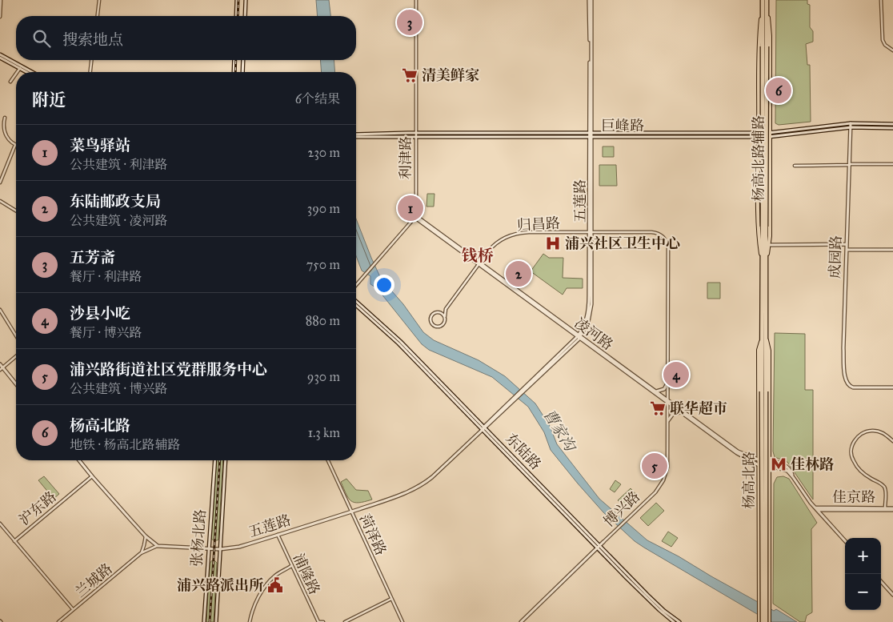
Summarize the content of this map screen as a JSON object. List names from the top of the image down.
{
  "streets": {
    "highway": ["杨高北路"],
    "main road": ["杨高北路辅路"],
    "street": [
      "巨峰路",
      "利津路",
      "五莲路",
      "归昌路",
      "成园路",
      "凌河路",
      "东陆路",
      "佳京路",
      "沪东路",
      "博兴路",
      "菏泽路",
      "张杨北路",
      "浦隆路",
      "兰城路"
    ]
  },
  "crossings": [
    ["巨峰路", "利津路"],
    ["巨峰路", "杨高北路辅路"],
    ["巨峰路", "五莲路"],
    ["巨峰路", "成园路"],
    ["利津路", "凌河路"],
    ["杨高北路辅路", "杨高北路"],
    ["五莲路", "归昌路"],
    ["五莲路", "凌河路"],
    ["五莲路", "东陆路"],
    ["五莲路", "菏泽路"],
    ["五莲路", "张杨北路"],
    ["五莲路", "浦隆路"],
    ["五莲路", "兰城路"],
    ["归昌路", "凌河路"],
    ["归昌路", "博兴路"],
    ["凌河路", "杨高北路"],
    ["凌河路", "博兴路"],
    ["东陆路", "博兴路"]
  ],
  "districts": ["钱桥"],
  "water": ["曹家沟"],
  "places": {
    "supermarket": ["清美鲜家", "联华超市"],
    "hospital": ["浦兴社区卫生中心"],
    "metro station": ["佳林路"],
    "public building": ["浦兴路派出所"]
  },
  "page": {
    "pins": [
      "3",
      "6",
      "1",
      "2",
      "4",
      "5"
    ],
    "search": "搜索地点",
    "heading": ["附近", "6个结果"],
    "list": [
      {
        "mark": "1",
        "name": "菜鸟驿站",
        "note": "公共建筑 · 利津路",
        "value": "230 m"
      },
      {
        "mark": "2",
        "name": "东陆邮政支局",
        "note": "公共建筑 · 凌河路",
        "value": "390 m"
      },
      {
        "mark": "3",
        "name": "五芳斋",
        "note": "餐厅 · 利津路",
        "value": "750 m"
      },
      {
        "mark": "4",
        "name": "沙县小吃",
        "note": "餐厅 · 博兴路",
        "value": "880 m"
      },
      {
        "mark": "5",
        "name": "浦兴路街道社区党群服务中心",
        "note": "公共建筑 · 博兴路",
        "value": "930 m"
      },
      {
        "mark": "6",
        "name": "杨高北路",
        "note": "地铁 · 杨高北路辅路",
        "value": "1.3 km"
      }
    ],
    "map_buttons": ["+", "−"]
  }
}
